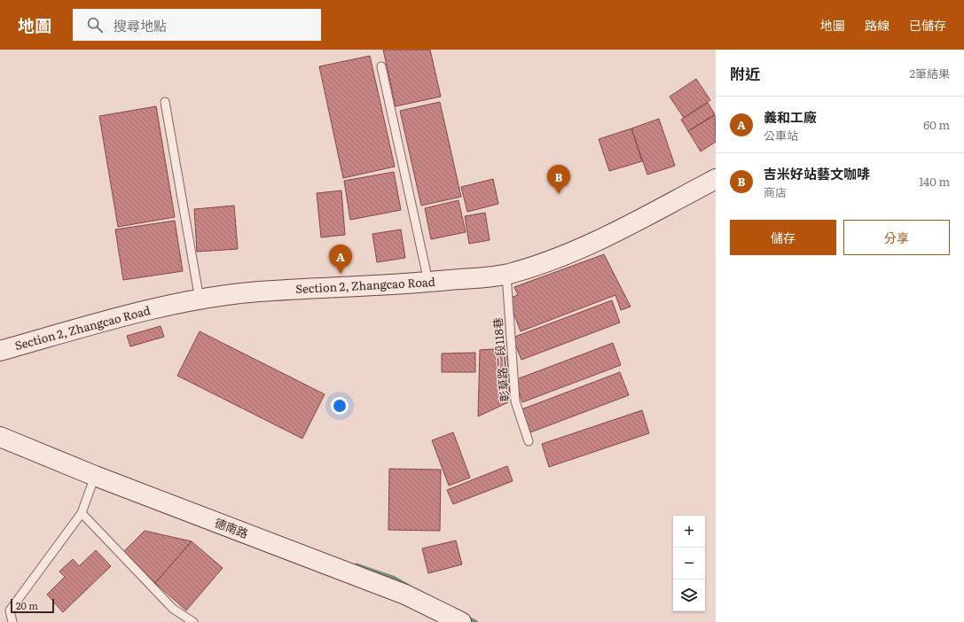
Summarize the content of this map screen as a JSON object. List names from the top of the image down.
{
  "streets": {
    "street": ["Section 2, Zhangcao Road", "德南路"],
    "lane": ["彰草路二段118巷"]
  },
  "crossings": [
    ["Section 2, Zhangcao Road", "彰草路二段118巷"]
  ],
  "scale_bar": "20 m",
  "page": {
    "header": "地圖",
    "search": "搜尋地點",
    "nav": ["地圖", "路線", "已儲存"],
    "heading": ["附近", "2筆結果"],
    "list": [
      {
        "mark": "A",
        "name": "義和工廠",
        "note": "公車站",
        "value": "60 m"
      },
      {
        "mark": "B",
        "name": "吉米好站藝文咖啡",
        "note": "商店",
        "value": "140 m"
      }
    ],
    "pins": ["B", "A"],
    "buttons": ["儲存", "分享"],
    "map_buttons": ["+", "−"],
    "scale": "20 m"
  }
}
